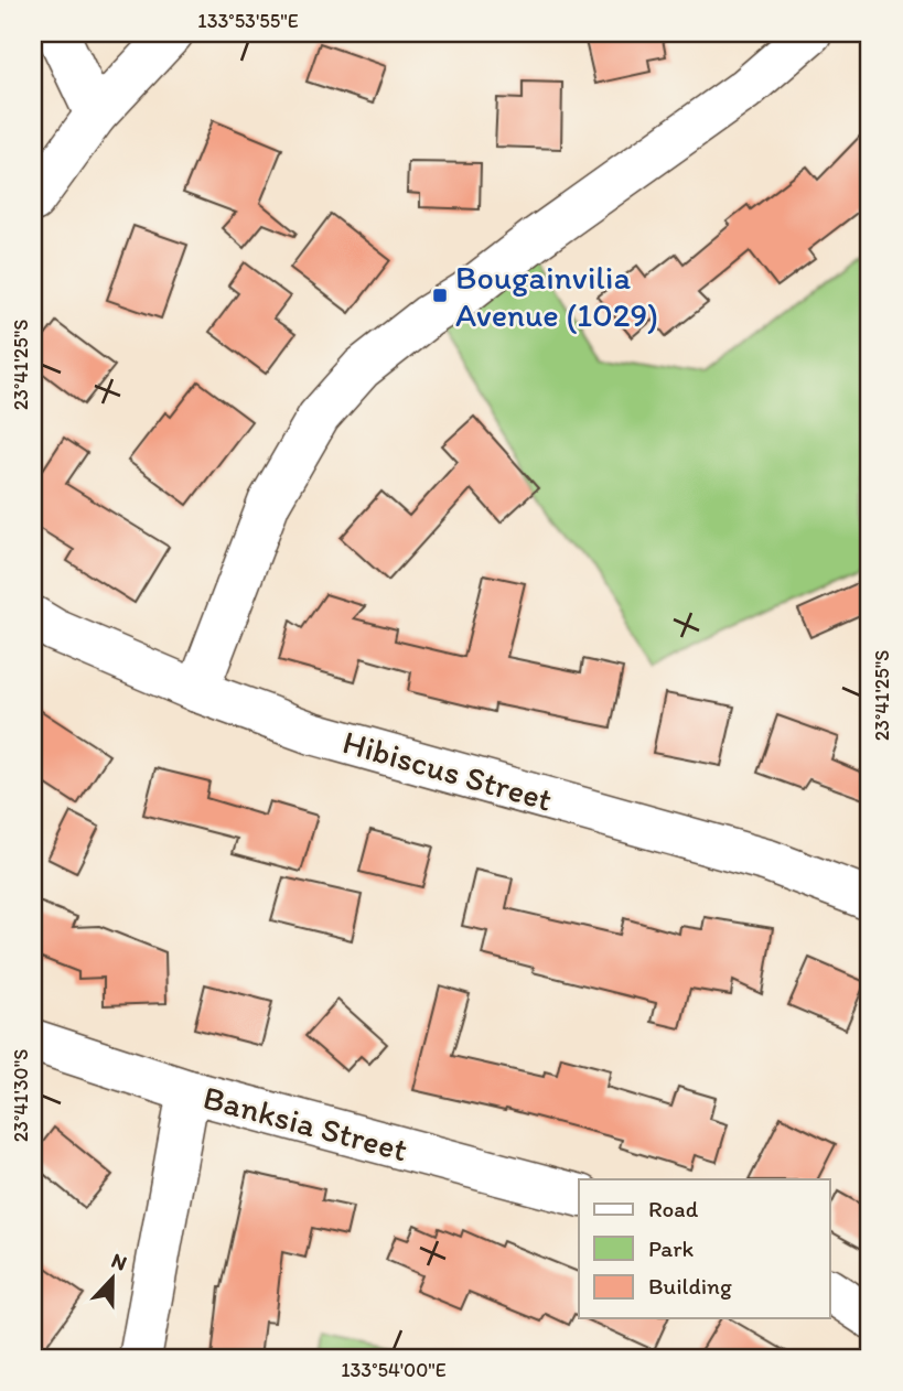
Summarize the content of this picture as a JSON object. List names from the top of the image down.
{
  "streets": {
    "street": ["Hibiscus Street", "Banksia Street"]
  },
  "places": {
    "transit": ["Bougainvilia Avenue (1029)"]
  },
  "legend": ["Road", "Park", "Building"],
  "north": "top",
  "coordinates": [
    "133°53'55\"E",
    "23°41'25\"S",
    "23°41'30\"S",
    "133°54'00\"E"
  ]
}
